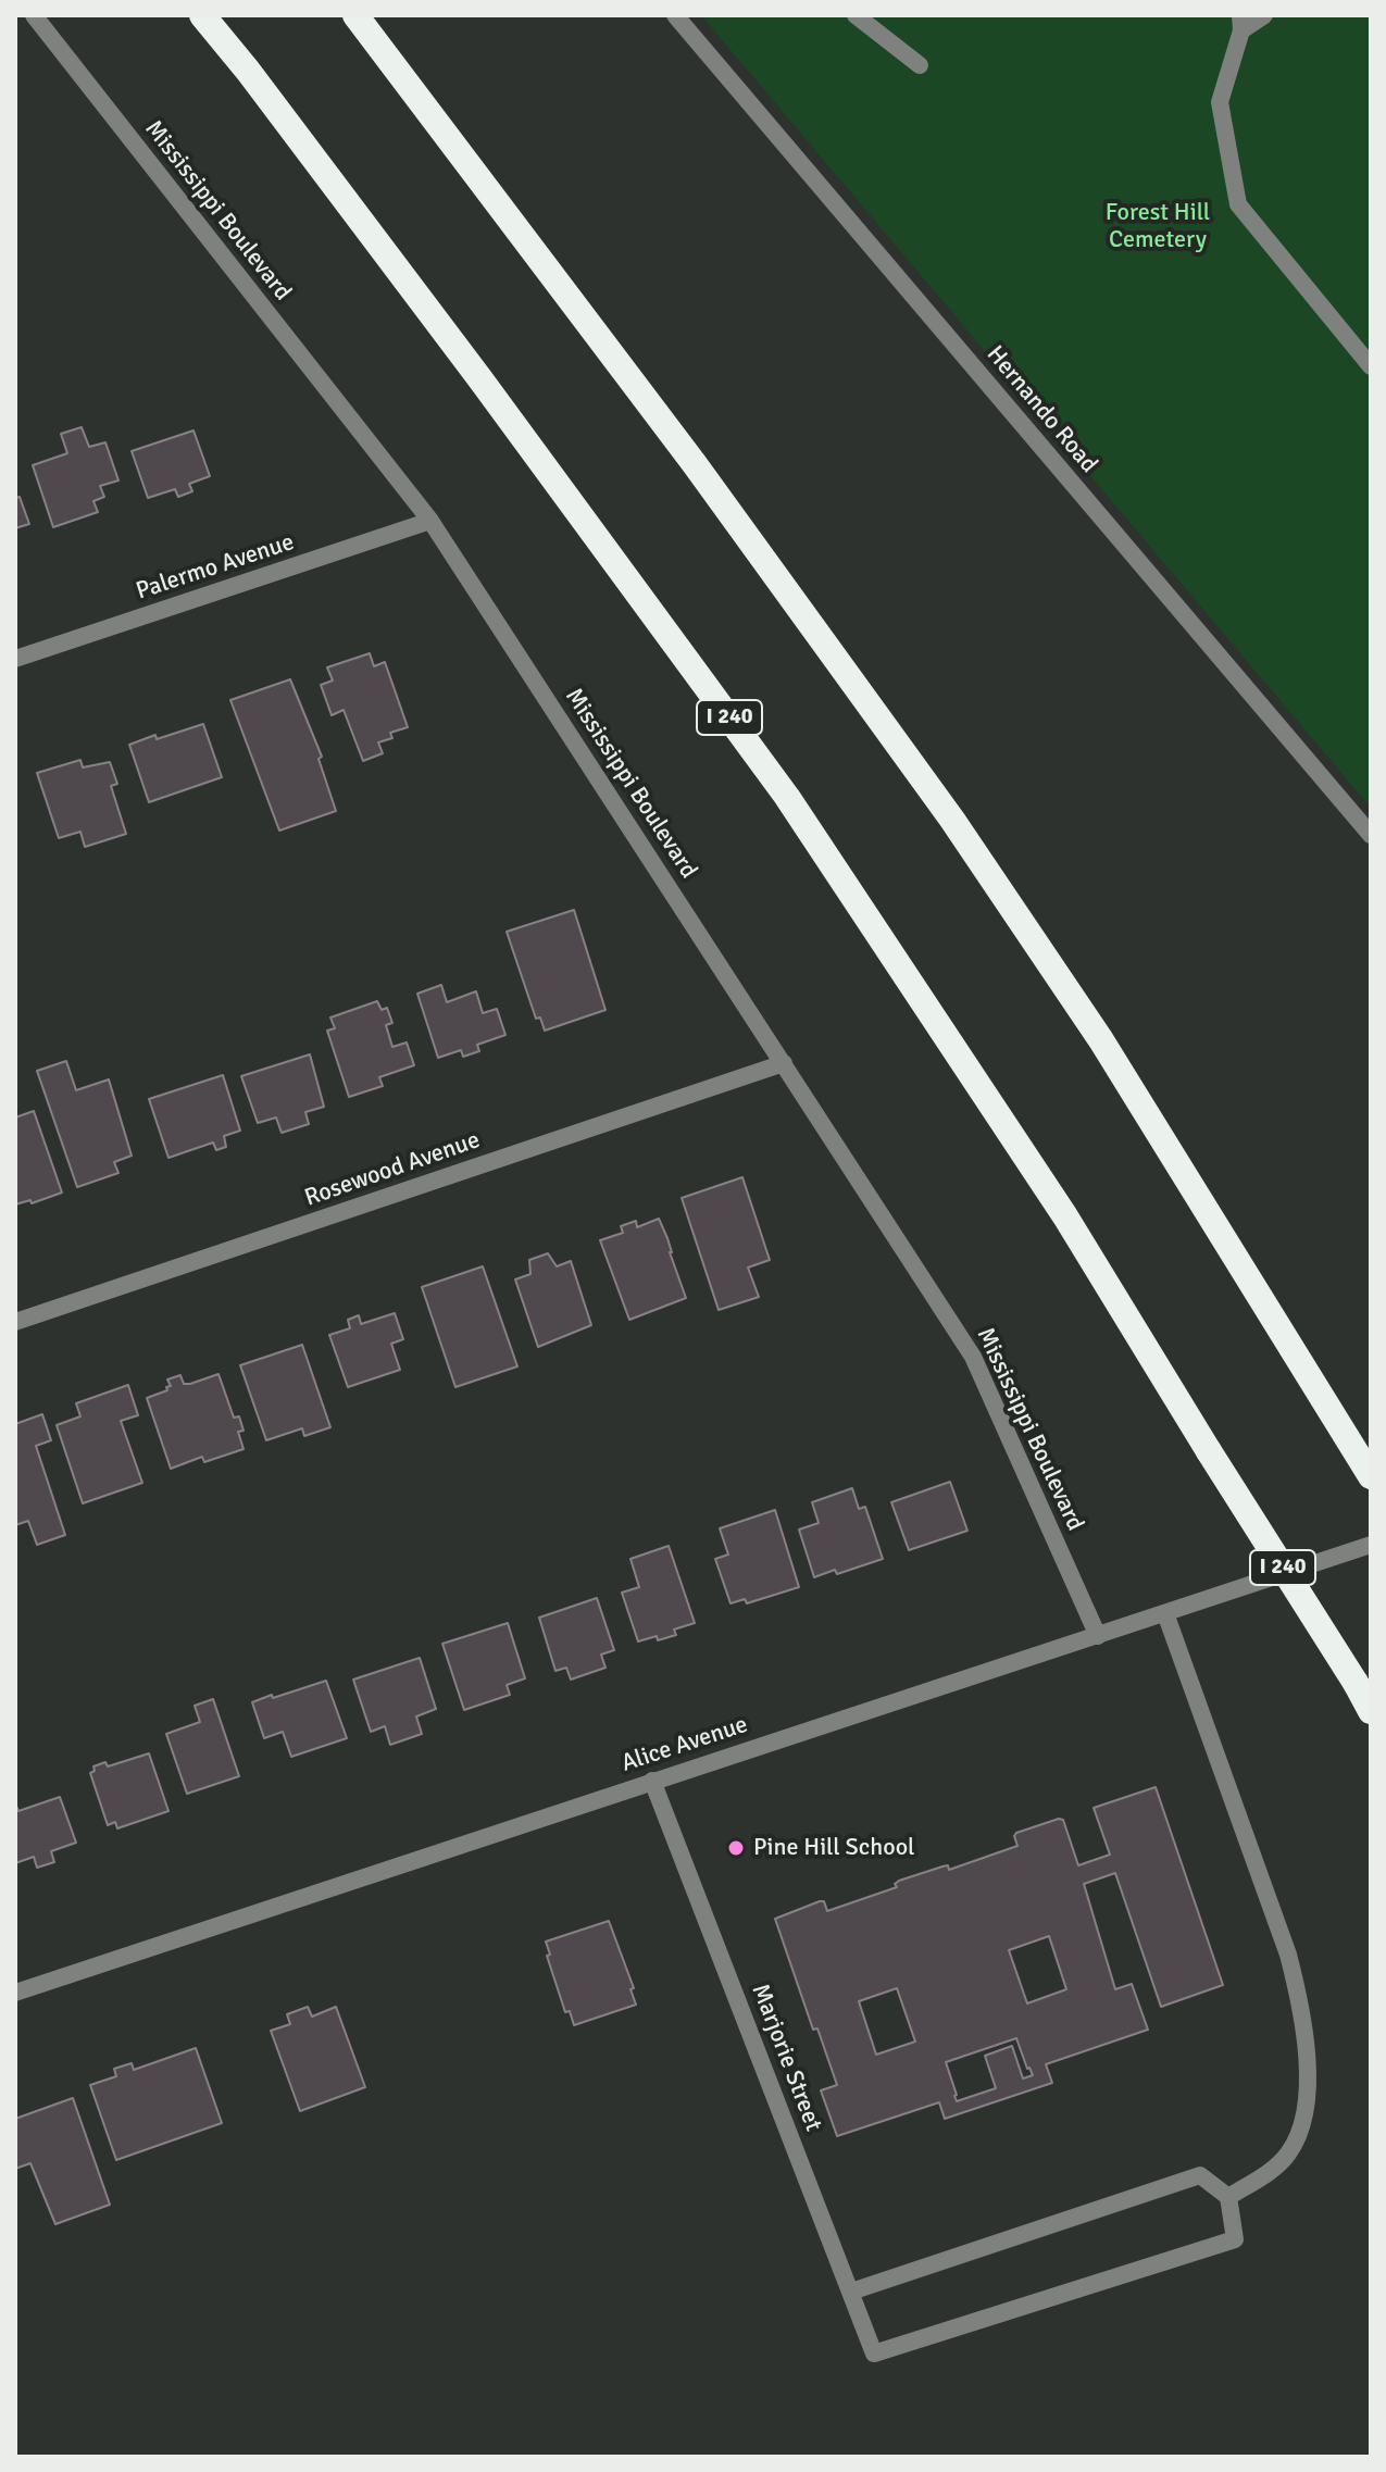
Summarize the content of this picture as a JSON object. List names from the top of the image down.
{
  "streets": {
    "highway": ["I 240"],
    "street": [
      "Mississippi Boulevard",
      "Hernando Road",
      "Palermo Avenue",
      "Rosewood Avenue",
      "Alice Avenue",
      "Marjorie Street"
    ]
  },
  "crossings": [
    ["Mississippi Boulevard", "Palermo Avenue"],
    ["Mississippi Boulevard", "Rosewood Avenue"],
    ["Mississippi Boulevard", "Alice Avenue"],
    ["Alice Avenue", "Marjorie Street"]
  ],
  "parks": ["Forest Hill Cemetery"],
  "places": ["Pine Hill School"]
}
